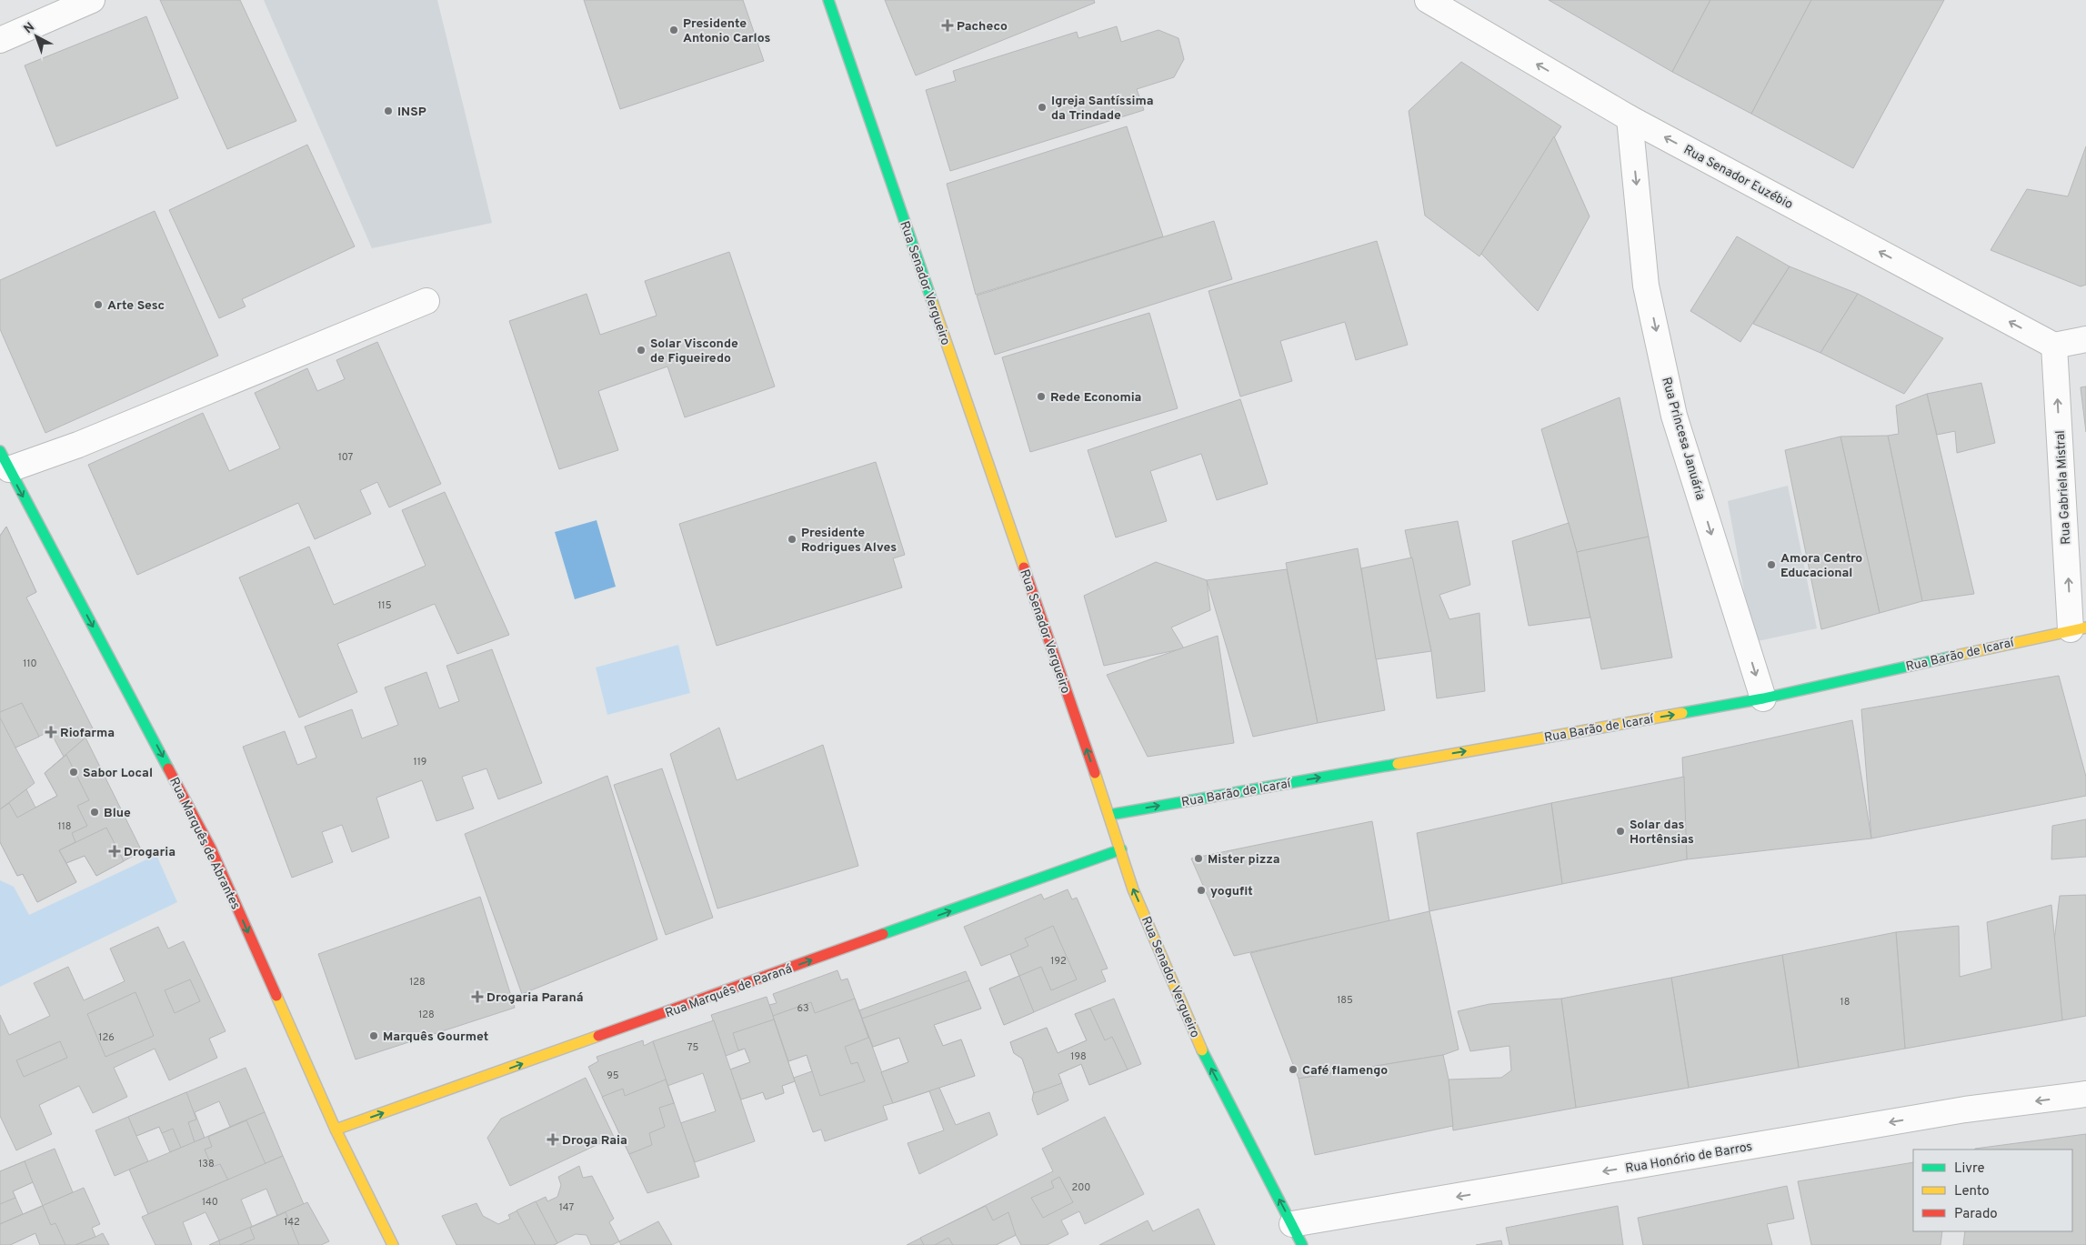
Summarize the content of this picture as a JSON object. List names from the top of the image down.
{
  "streets": {
    "street": [
      "Rua Senador Euzébio",
      "Rua Senador Vergueiro",
      "Rua Princesa Januária",
      "Rua Gabriela Mistral",
      "Rua Barão de Icaraí",
      "Rua Marquês de Abrantes",
      "Rua Marquês de Paraná",
      "Rua Honório de Barros"
    ]
  },
  "crossings": [
    ["Rua Senador Euzébio", "Rua Princesa Januária"],
    ["Rua Senador Euzébio", "Rua Gabriela Mistral"],
    ["Rua Senador Vergueiro", "Rua Barão de Icaraí"],
    ["Rua Senador Vergueiro", "Rua Marquês de Paraná"],
    ["Rua Senador Vergueiro", "Rua Honório de Barros"],
    ["Rua Princesa Januária", "Rua Barão de Icaraí"],
    ["Rua Gabriela Mistral", "Rua Barão de Icaraí"],
    ["Rua Marquês de Abrantes", "Rua Marquês de Paraná"]
  ],
  "one_way": [
    "Rua Senador Euzébio",
    "Rua Senador Vergueiro",
    "Rua Princesa Januária",
    "Rua Gabriela Mistral",
    "Rua Barão de Icaraí",
    "Rua Marquês de Abrantes",
    "Rua Marquês de Paraná",
    "Rua Honório de Barros"
  ],
  "places": {
    "health": [
      "Pacheco",
      "Riofarma",
      "Drogaria",
      "Drogaria Paraná",
      "Droga Raia"
    ],
    "other": [
      "Presidente Antonio Carlos",
      "Igreja Santíssima da Trindade",
      "INSP",
      "Arte Sesc",
      "Solar Visconde de Figueiredo",
      "Rede Economia",
      "Presidente Rodrigues Alves",
      "Amora Centro Educacional",
      "Sabor Local",
      "Blue",
      "Solar das Hortênsias",
      "Mister pizza",
      "yogufit",
      "Marquês Gourmet",
      "Café flamengo"
    ]
  },
  "house_numbers": [
    "107",
    "115",
    "110",
    "119",
    "118",
    "192",
    "128",
    "185",
    "18",
    "63",
    "128",
    "126",
    "75",
    "198",
    "95",
    "138",
    "200",
    "140",
    "147",
    "142"
  ],
  "legend": ["Livre", "Lento", "Parado"],
  "north": "top left"
}
